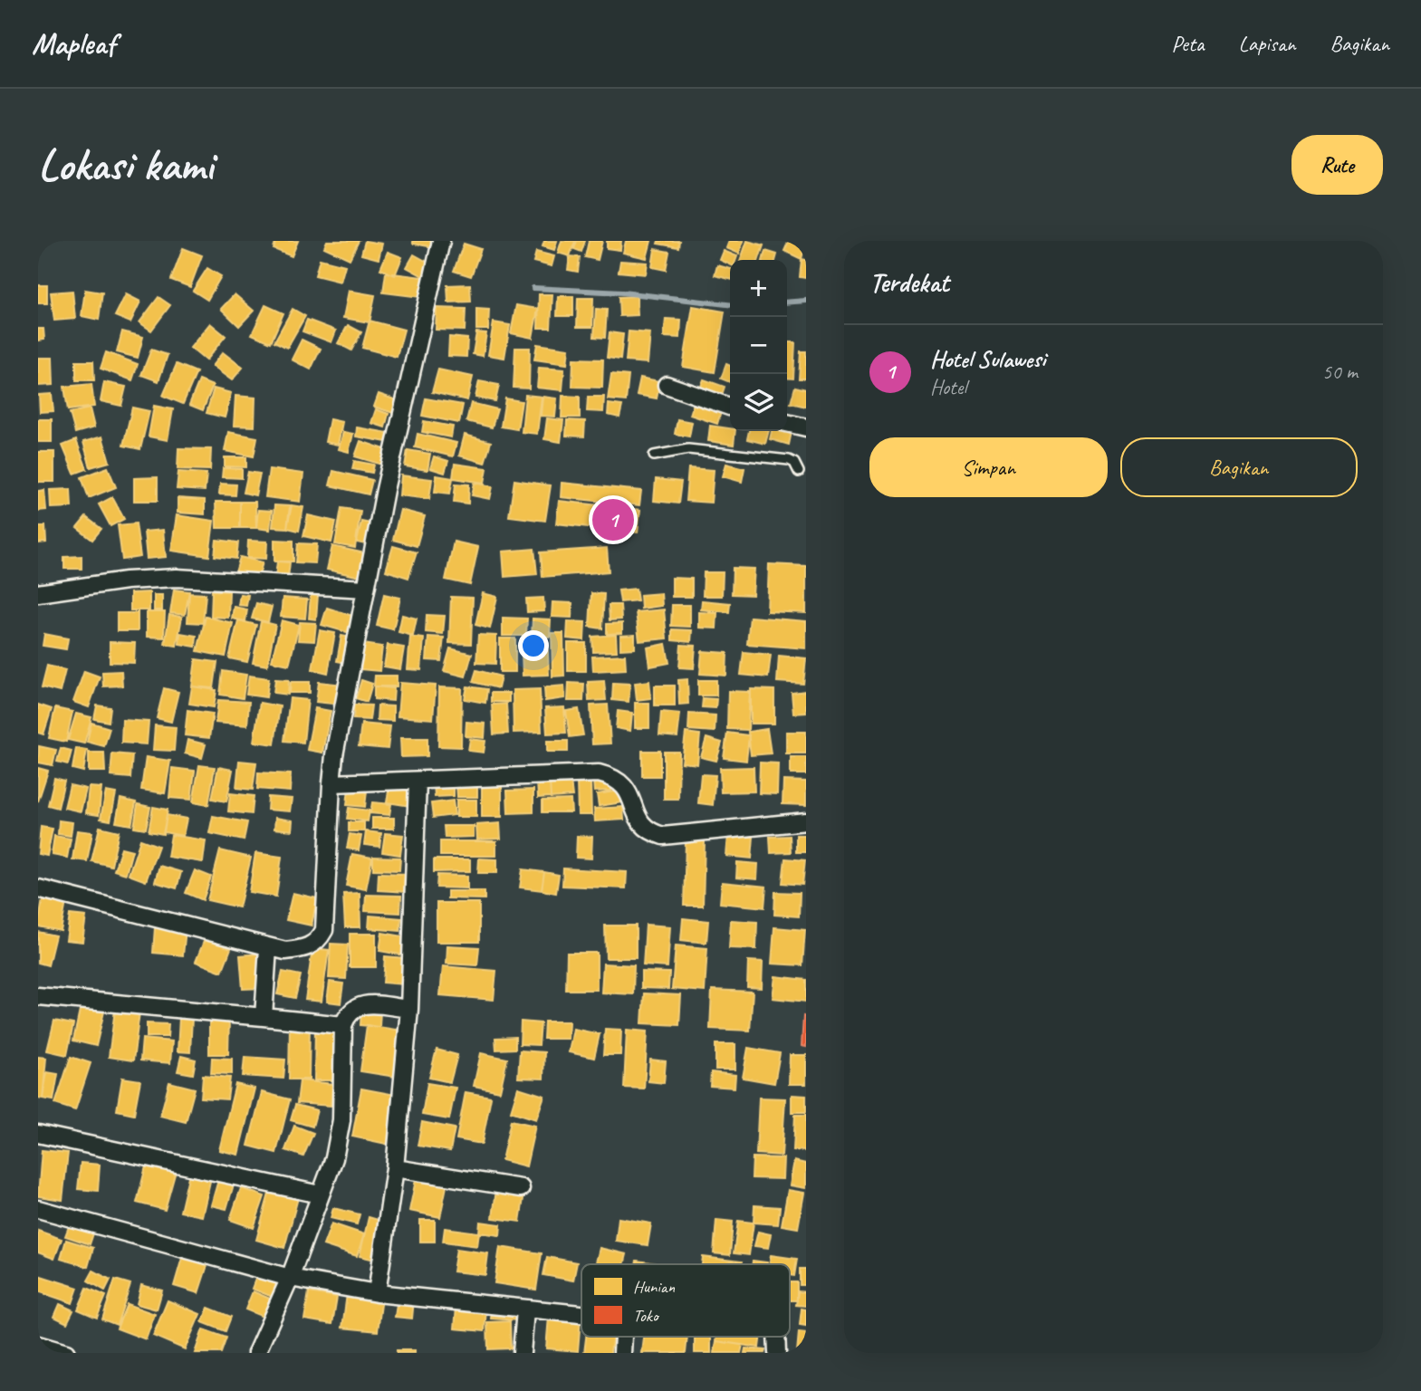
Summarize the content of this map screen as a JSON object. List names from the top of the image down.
{
  "legend": ["Hunian", "Toko"],
  "page": {
    "header": "Mapleaf",
    "nav": ["Peta", "Lapisan", "Bagikan"],
    "buttons": [
      "Rute",
      ["Simpan", "Bagikan"]
    ],
    "title": "Lokasi kami",
    "heading": "Terdekat",
    "map_buttons": ["+", "−"],
    "list": [
      {
        "mark": "1",
        "name": "Hotel Sulawesi",
        "note": "Hotel",
        "value": "50 m"
      }
    ],
    "pins": "1"
  }
}
